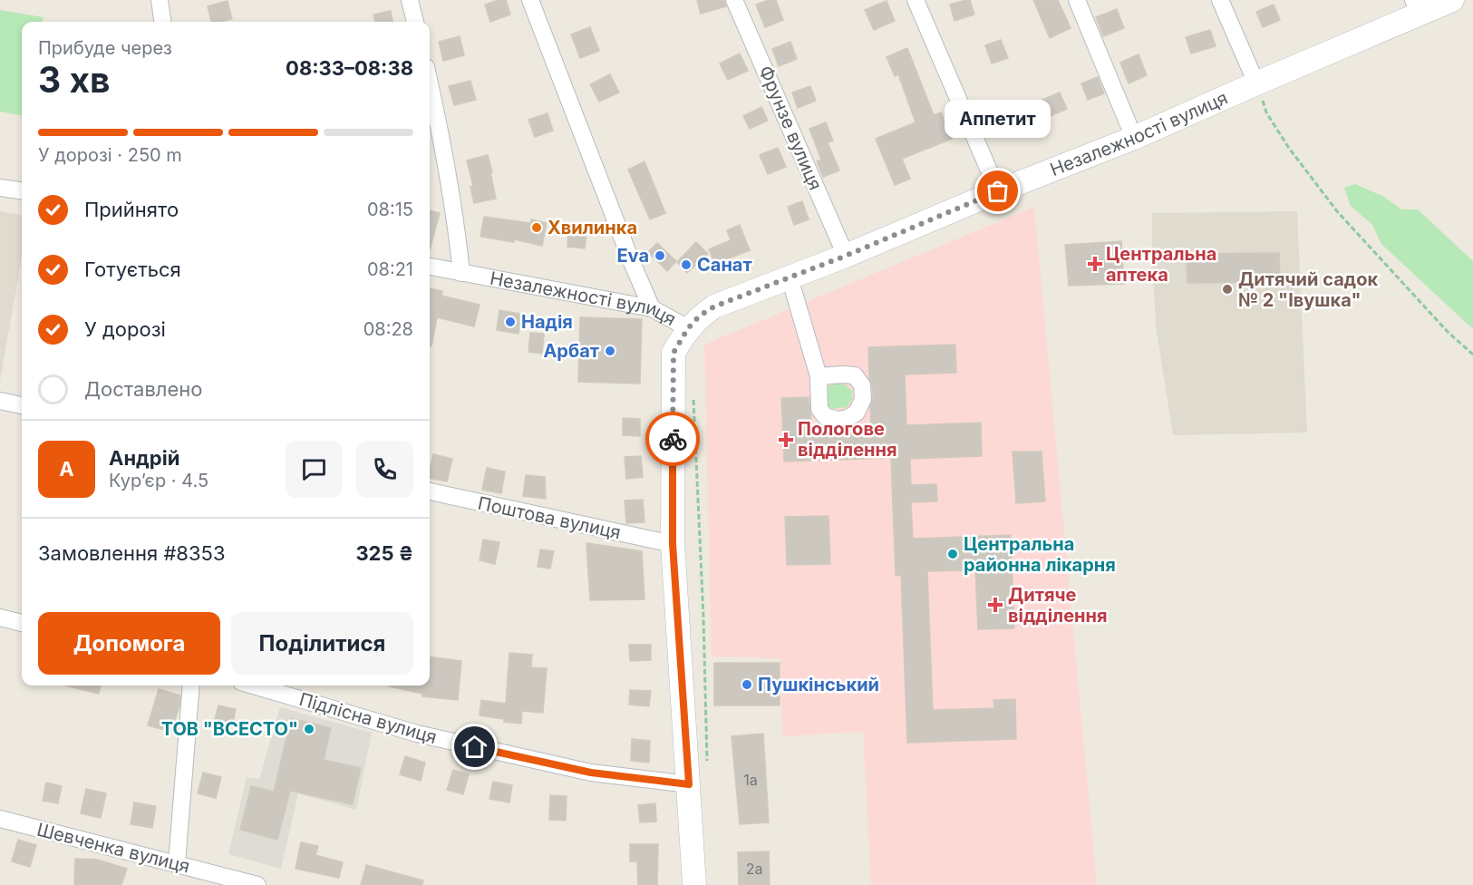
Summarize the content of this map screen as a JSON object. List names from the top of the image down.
{
  "streets": {
    "main road": ["Незалежності вулиця"],
    "street": [
      "Фрунзе вулиця",
      "Поштова вулиця",
      "Підлісна вулиця",
      "Шевченка вулиця"
    ]
  },
  "crossings": [
    ["Фрунзе вулиця", "Незалежності вулиця"]
  ],
  "places": {
    "other": [
      "Аппетит",
      "Хвилинка",
      "Eva",
      "Санат",
      "Дитячий садок № 2 \"Івушка\"",
      "Надiя",
      "Арбат",
      "Центральна районна лікарня",
      "Пушкінський",
      "ТОВ \"ВСЕСТО\""
    ],
    "health": ["Центральна аптека", "Пологове відділення", "Дитяче відділення"]
  },
  "house_numbers": ["1а", "2а"],
  "page": {
    "heading": ["3 хв", "Прибуде через", "08:33–08:38"],
    "panel": [
      "Андрій",
      "Кур’єр · 4.5",
      "Замовлення #8353",
      "325 ₴"
    ],
    "bubble": "Аппетит",
    "bar": "У дорозі · 250 m",
    "list": [
      ["Прийнято", "08:15"],
      ["Готується", "08:21"],
      ["У дорозі", "08:28"],
      "Доставлено"
    ],
    "round": "А",
    "buttons": ["Допомога", "Поділитися"]
  }
}
